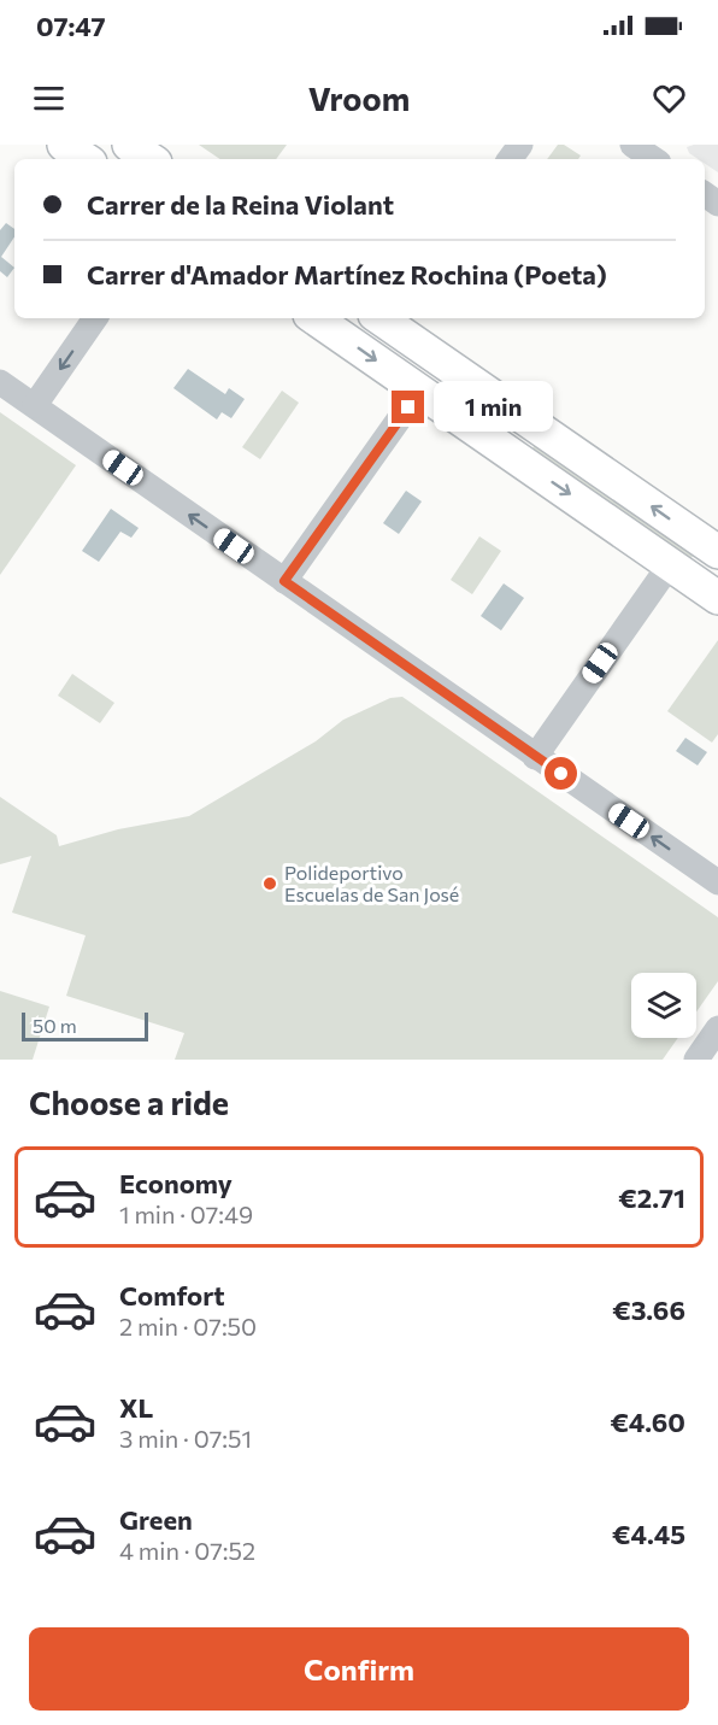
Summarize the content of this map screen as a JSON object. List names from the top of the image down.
{
  "places": ["Polideportivo Escuelas de San José"],
  "scale_bar": "50 m",
  "page": {
    "status": "07:47",
    "header": "Vroom",
    "banner": ["Carrer de la Reina Violant", "Carrer d'Amador Martínez Rochina (Poeta)"],
    "bubble": "1 min",
    "scale": "50 m",
    "heading": "Choose a ride",
    "list": [
      {
        "name": "Economy",
        "note": "1 min · 07:49",
        "value": "€2.71"
      },
      {
        "name": "Comfort",
        "note": "2 min · 07:50",
        "value": "€3.66"
      },
      {
        "name": "XL",
        "note": "3 min · 07:51",
        "value": "€4.60"
      },
      {
        "name": "Green",
        "note": "4 min · 07:52",
        "value": "€4.45"
      }
    ],
    "buttons": "Confirm"
  }
}
